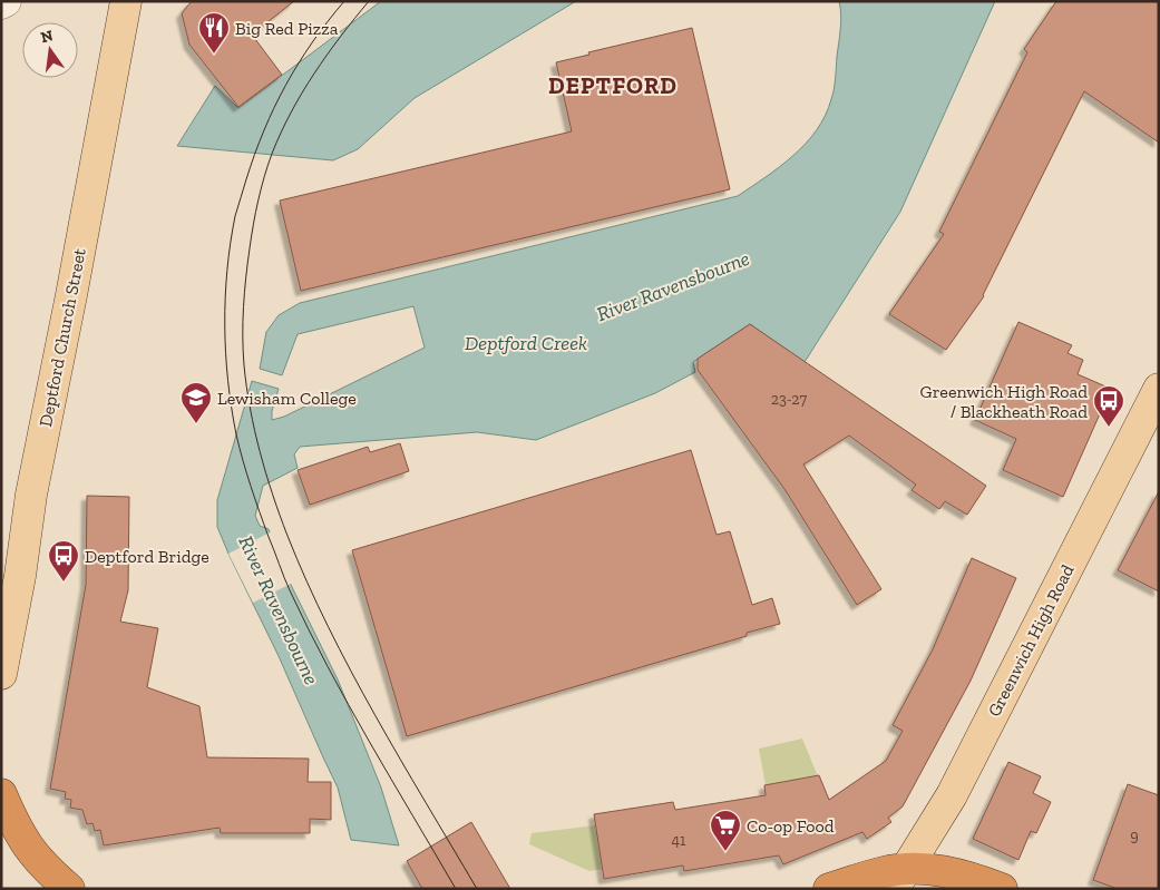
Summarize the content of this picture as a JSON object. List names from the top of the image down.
{
  "streets": {
    "main road": ["Deptford Church Street", "Greenwich High Road"]
  },
  "districts": ["DEPTFORD"],
  "water": ["River Ravensbourne", "Deptford Creek"],
  "places": {
    "restaurant": ["Big Red Pizza"],
    "school or university": ["Lewisham College"],
    "bus stop": ["Greenwich High Road / Blackheath Road", "Deptford Bridge"],
    "supermarket": ["Co-op Food"]
  },
  "house_numbers": ["23-27", "9", "41"],
  "north": "top"
}
